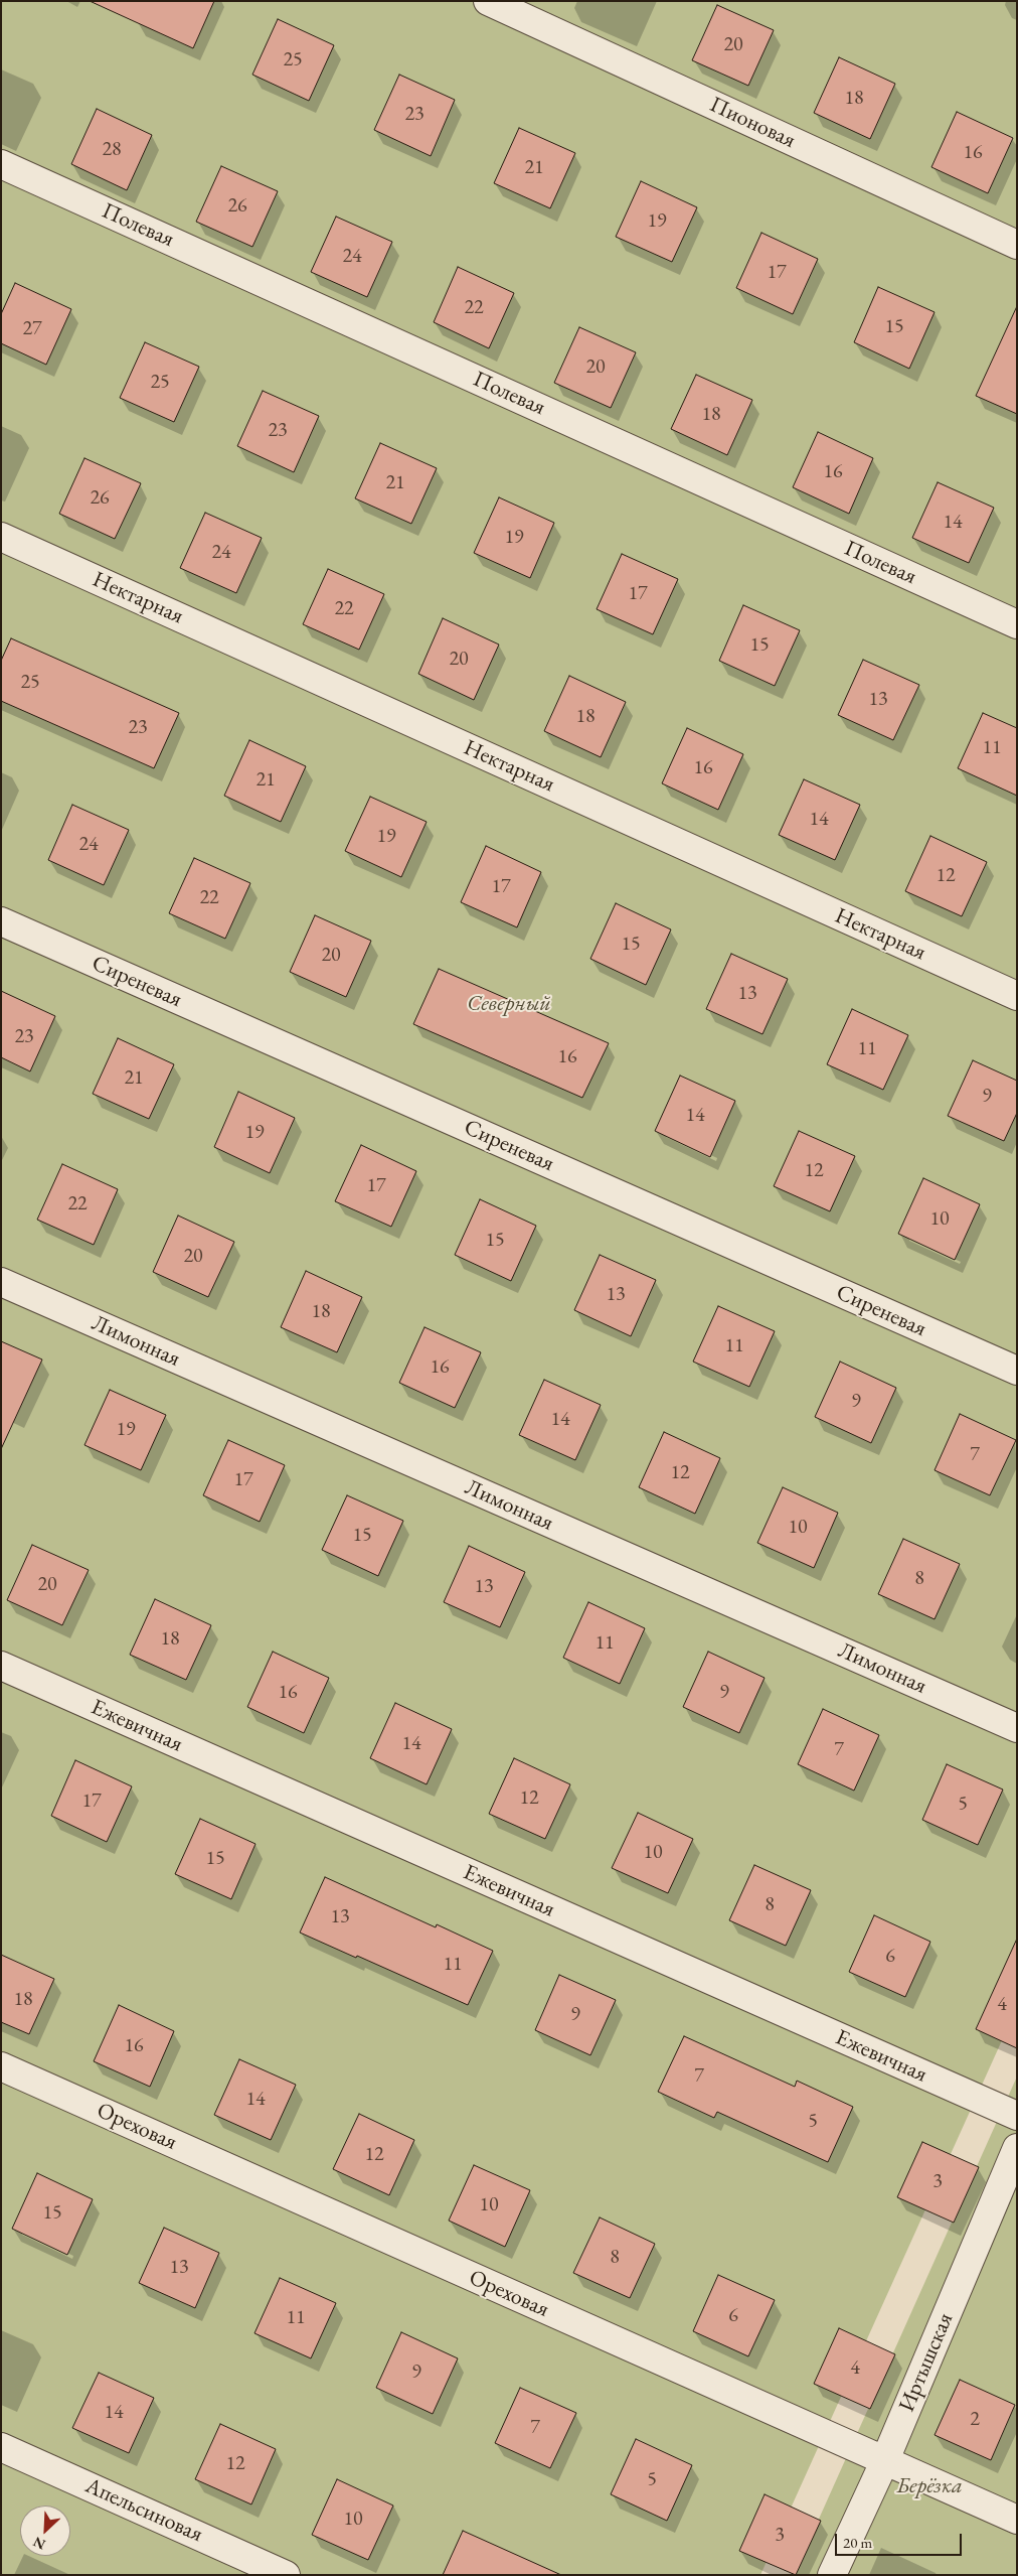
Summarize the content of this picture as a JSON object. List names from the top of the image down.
{
  "streets": {
    "street": [
      "Пионовая",
      "Полевая",
      "Нектарная",
      "Сиреневая",
      "Лимонная",
      "Ежевичная",
      "Ореховая",
      "Иртышская",
      "Апельсиновая"
    ]
  },
  "crossings": [
    ["Ореховая", "Иртышская"]
  ],
  "parks": ["Северный", "Берёзка"],
  "house_numbers": [
    "20",
    "25",
    "18",
    "23",
    "28",
    "16",
    "21",
    "26",
    "19",
    "24",
    "17",
    "22",
    "15",
    "27",
    "20",
    "25",
    "18",
    "23",
    "16",
    "21",
    "26",
    "14",
    "19",
    "24",
    "17",
    "22",
    "15",
    "20",
    "25",
    "13",
    "18",
    "23",
    "11",
    "16",
    "21",
    "14",
    "19",
    "24",
    "12",
    "17",
    "22",
    "15",
    "20",
    "13",
    "23",
    "11",
    "16",
    "21",
    "9",
    "14",
    "19",
    "12",
    "17",
    "22",
    "10",
    "15",
    "20",
    "13",
    "18",
    "11",
    "16",
    "9",
    "14",
    "19",
    "7",
    "12",
    "17",
    "10",
    "15",
    "8",
    "20",
    "13",
    "18",
    "11",
    "16",
    "9",
    "14",
    "7",
    "12",
    "17",
    "5",
    "10",
    "15",
    "8",
    "13",
    "6",
    "11",
    "18",
    "4",
    "9",
    "16",
    "7",
    "14",
    "5",
    "12",
    "3",
    "10",
    "15",
    "8",
    "13",
    "6",
    "11",
    "4",
    "9",
    "14",
    "2",
    "7",
    "12",
    "5",
    "10",
    "3"
  ],
  "scale_bar": "20 m",
  "north": "bottom left"
}
